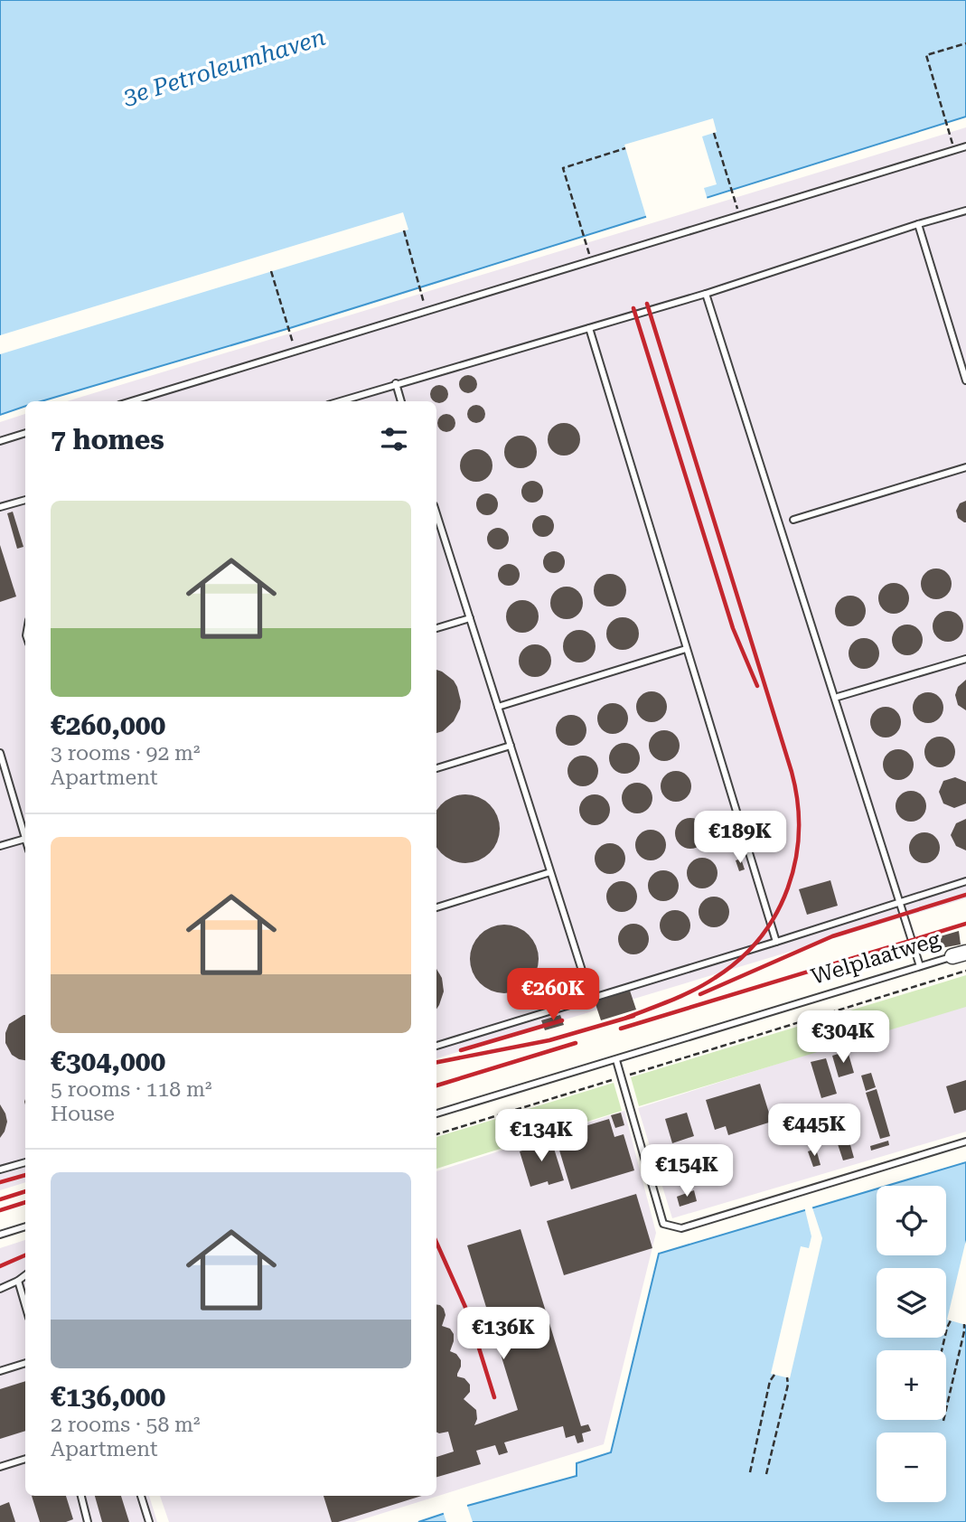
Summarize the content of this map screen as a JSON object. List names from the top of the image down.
{
  "streets": {
    "lane": ["Welplaatweg"]
  },
  "water": ["3e Petroleumhaven"],
  "page": {
    "heading": "7 homes",
    "list": [
      {
        "name": "€260,000",
        "note": "3 rooms · 92 m² · Apartment"
      },
      {
        "name": "€304,000",
        "note": "5 rooms · 118 m² · House"
      },
      {
        "name": "€136,000",
        "note": "2 rooms · 58 m² · Apartment"
      }
    ],
    "price": [
      "€189K",
      "€260K",
      "€304K",
      "€445K",
      "€134K",
      "€154K",
      "€136K"
    ],
    "map_buttons": ["+", "−"]
  }
}
